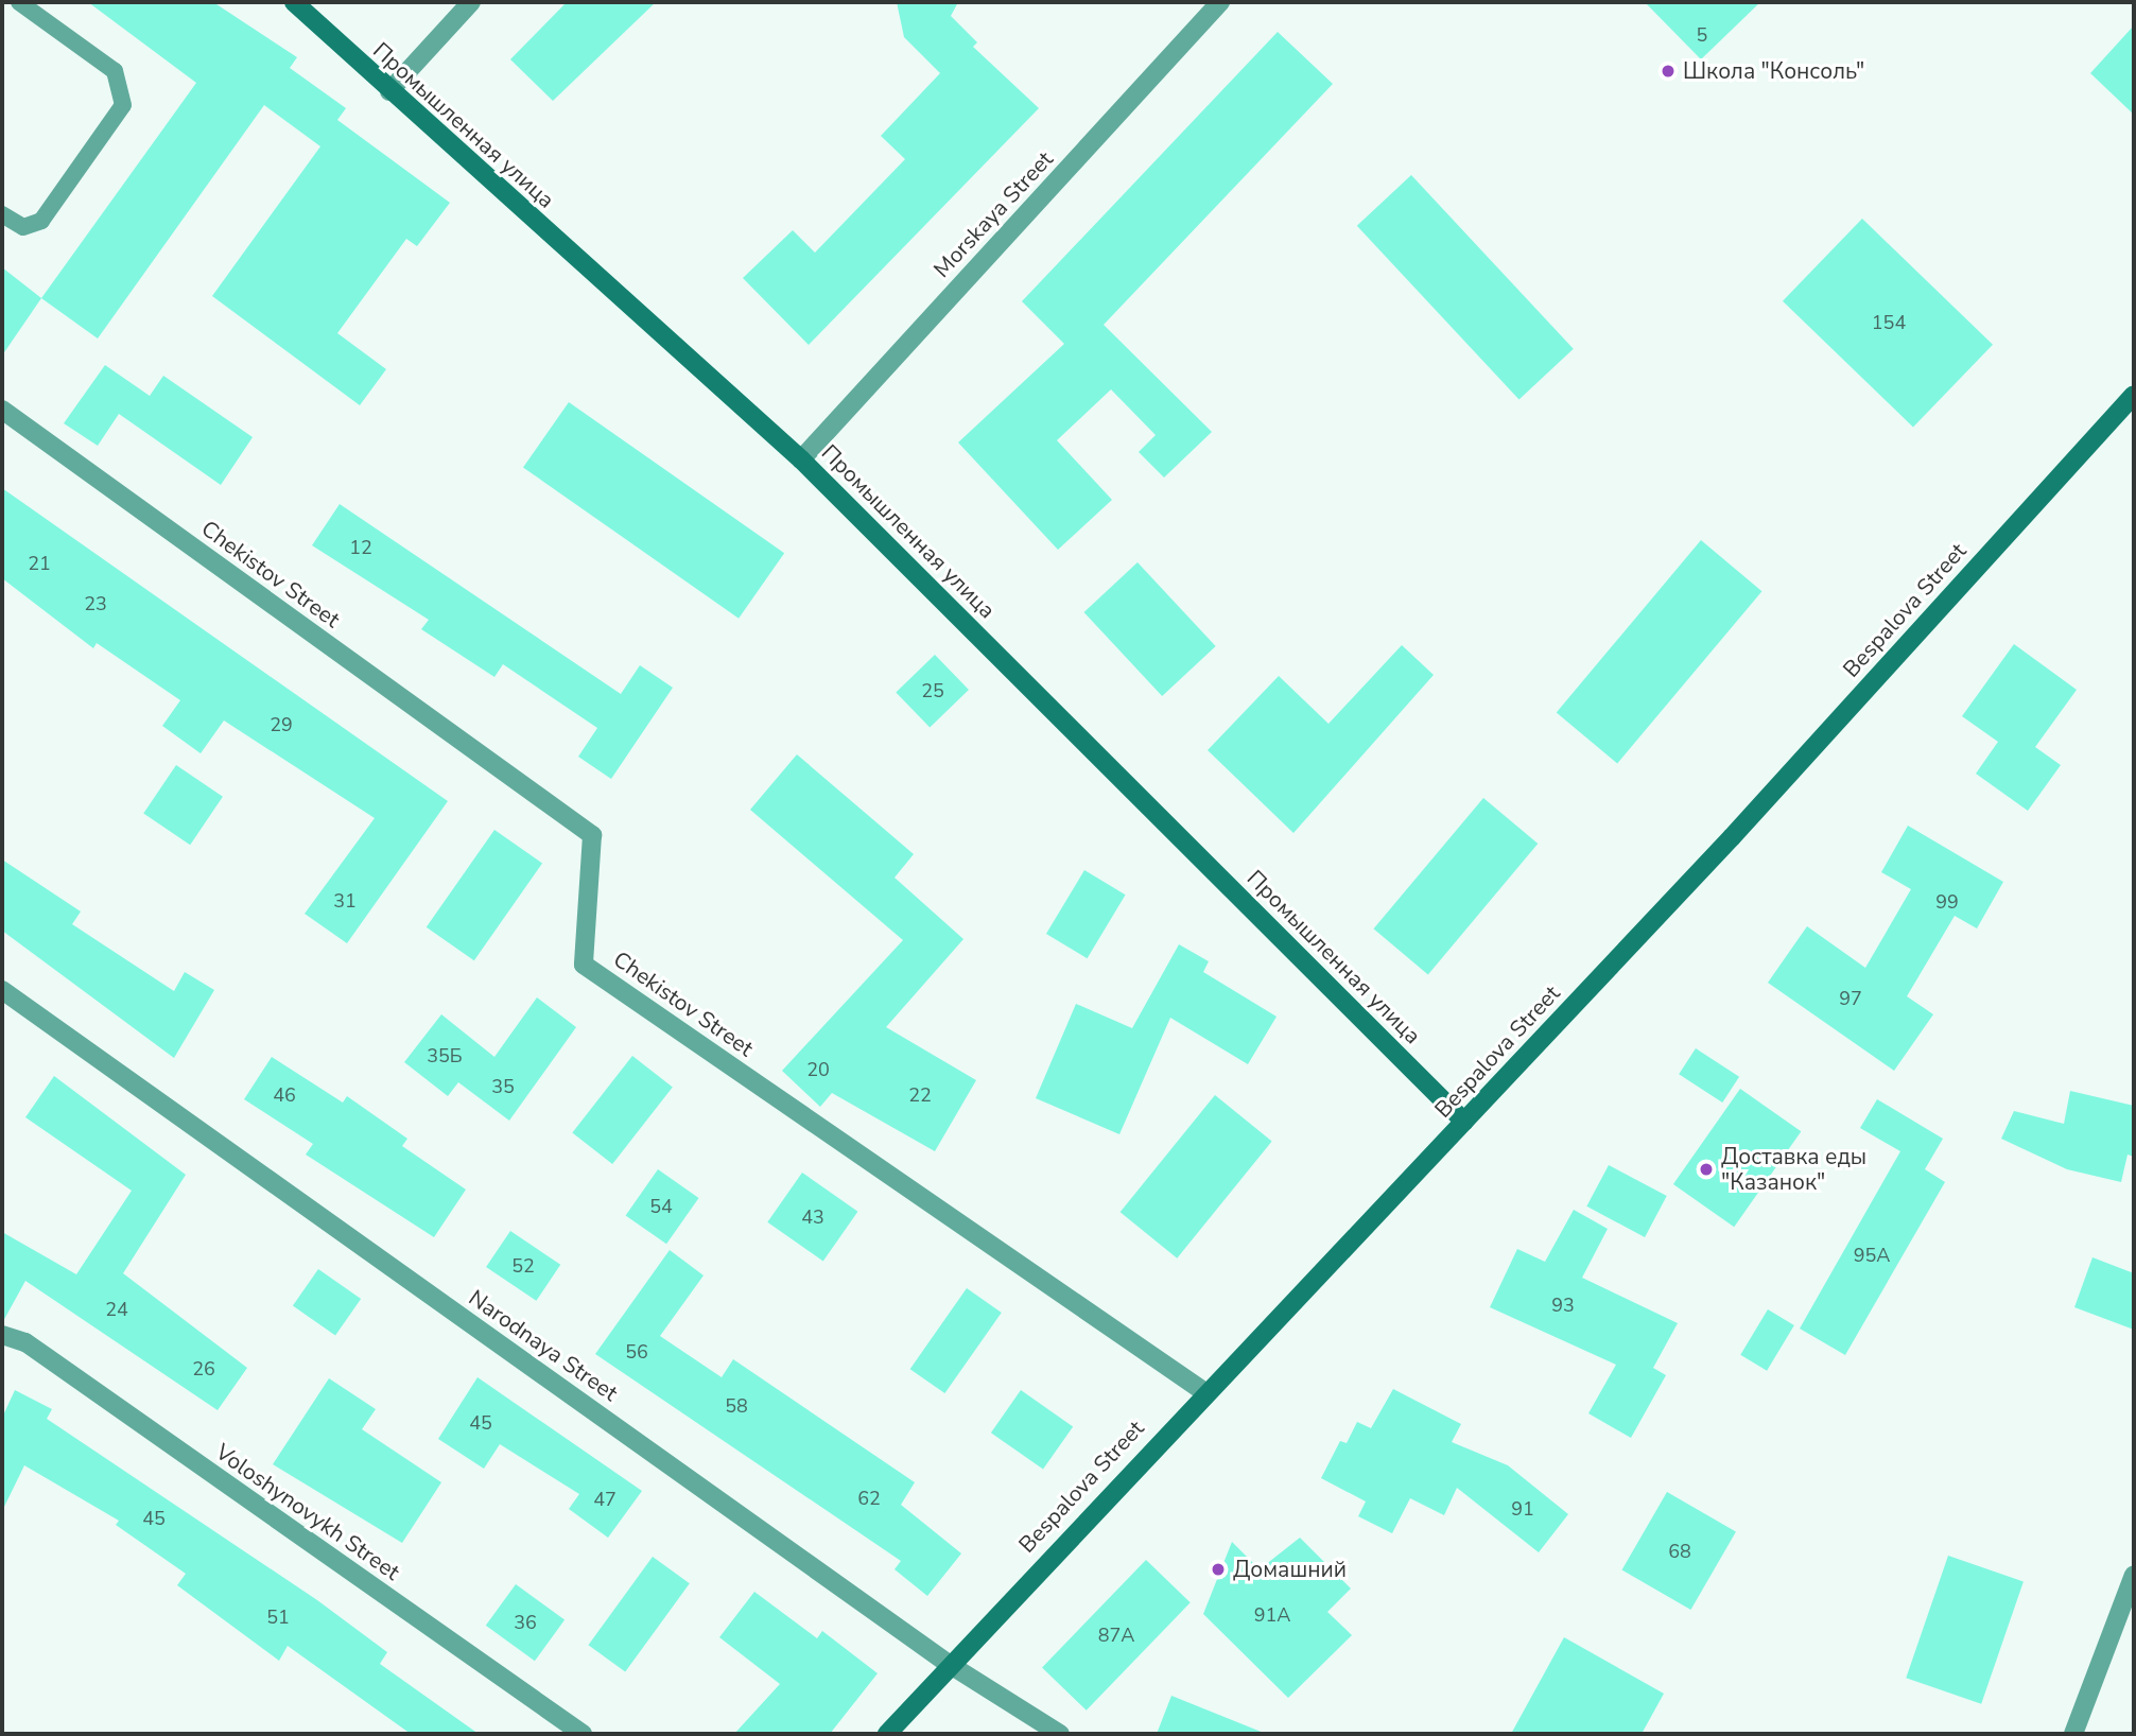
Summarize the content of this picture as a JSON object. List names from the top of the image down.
{
  "streets": {
    "main road": ["Промышленная улица", "Bespalova Street"],
    "street": [
      "Morskaya Street",
      "Chekistov Street",
      "Narodnaya Street",
      "Voloshynovykh Street"
    ]
  },
  "crossings": [
    ["Промышленная улица", "Morskaya Street"],
    ["Промышленная улица", "Bespalova Street"],
    ["Chekistov Street", "Bespalova Street"],
    ["Bespalova Street", "Narodnaya Street"]
  ],
  "places": ["Школа \"Консоль\"", "Доставка еды \"Казанок\"", "Домашний"],
  "house_numbers": [
    "5",
    "154",
    "12",
    "21",
    "23",
    "25",
    "29",
    "31",
    "99",
    "97",
    "35Б",
    "20",
    "35",
    "46",
    "22",
    "54",
    "43",
    "95А",
    "52",
    "93",
    "24",
    "56",
    "26",
    "58",
    "45",
    "62",
    "47",
    "91",
    "45",
    "68",
    "91А",
    "51",
    "36",
    "87А"
  ]
}
